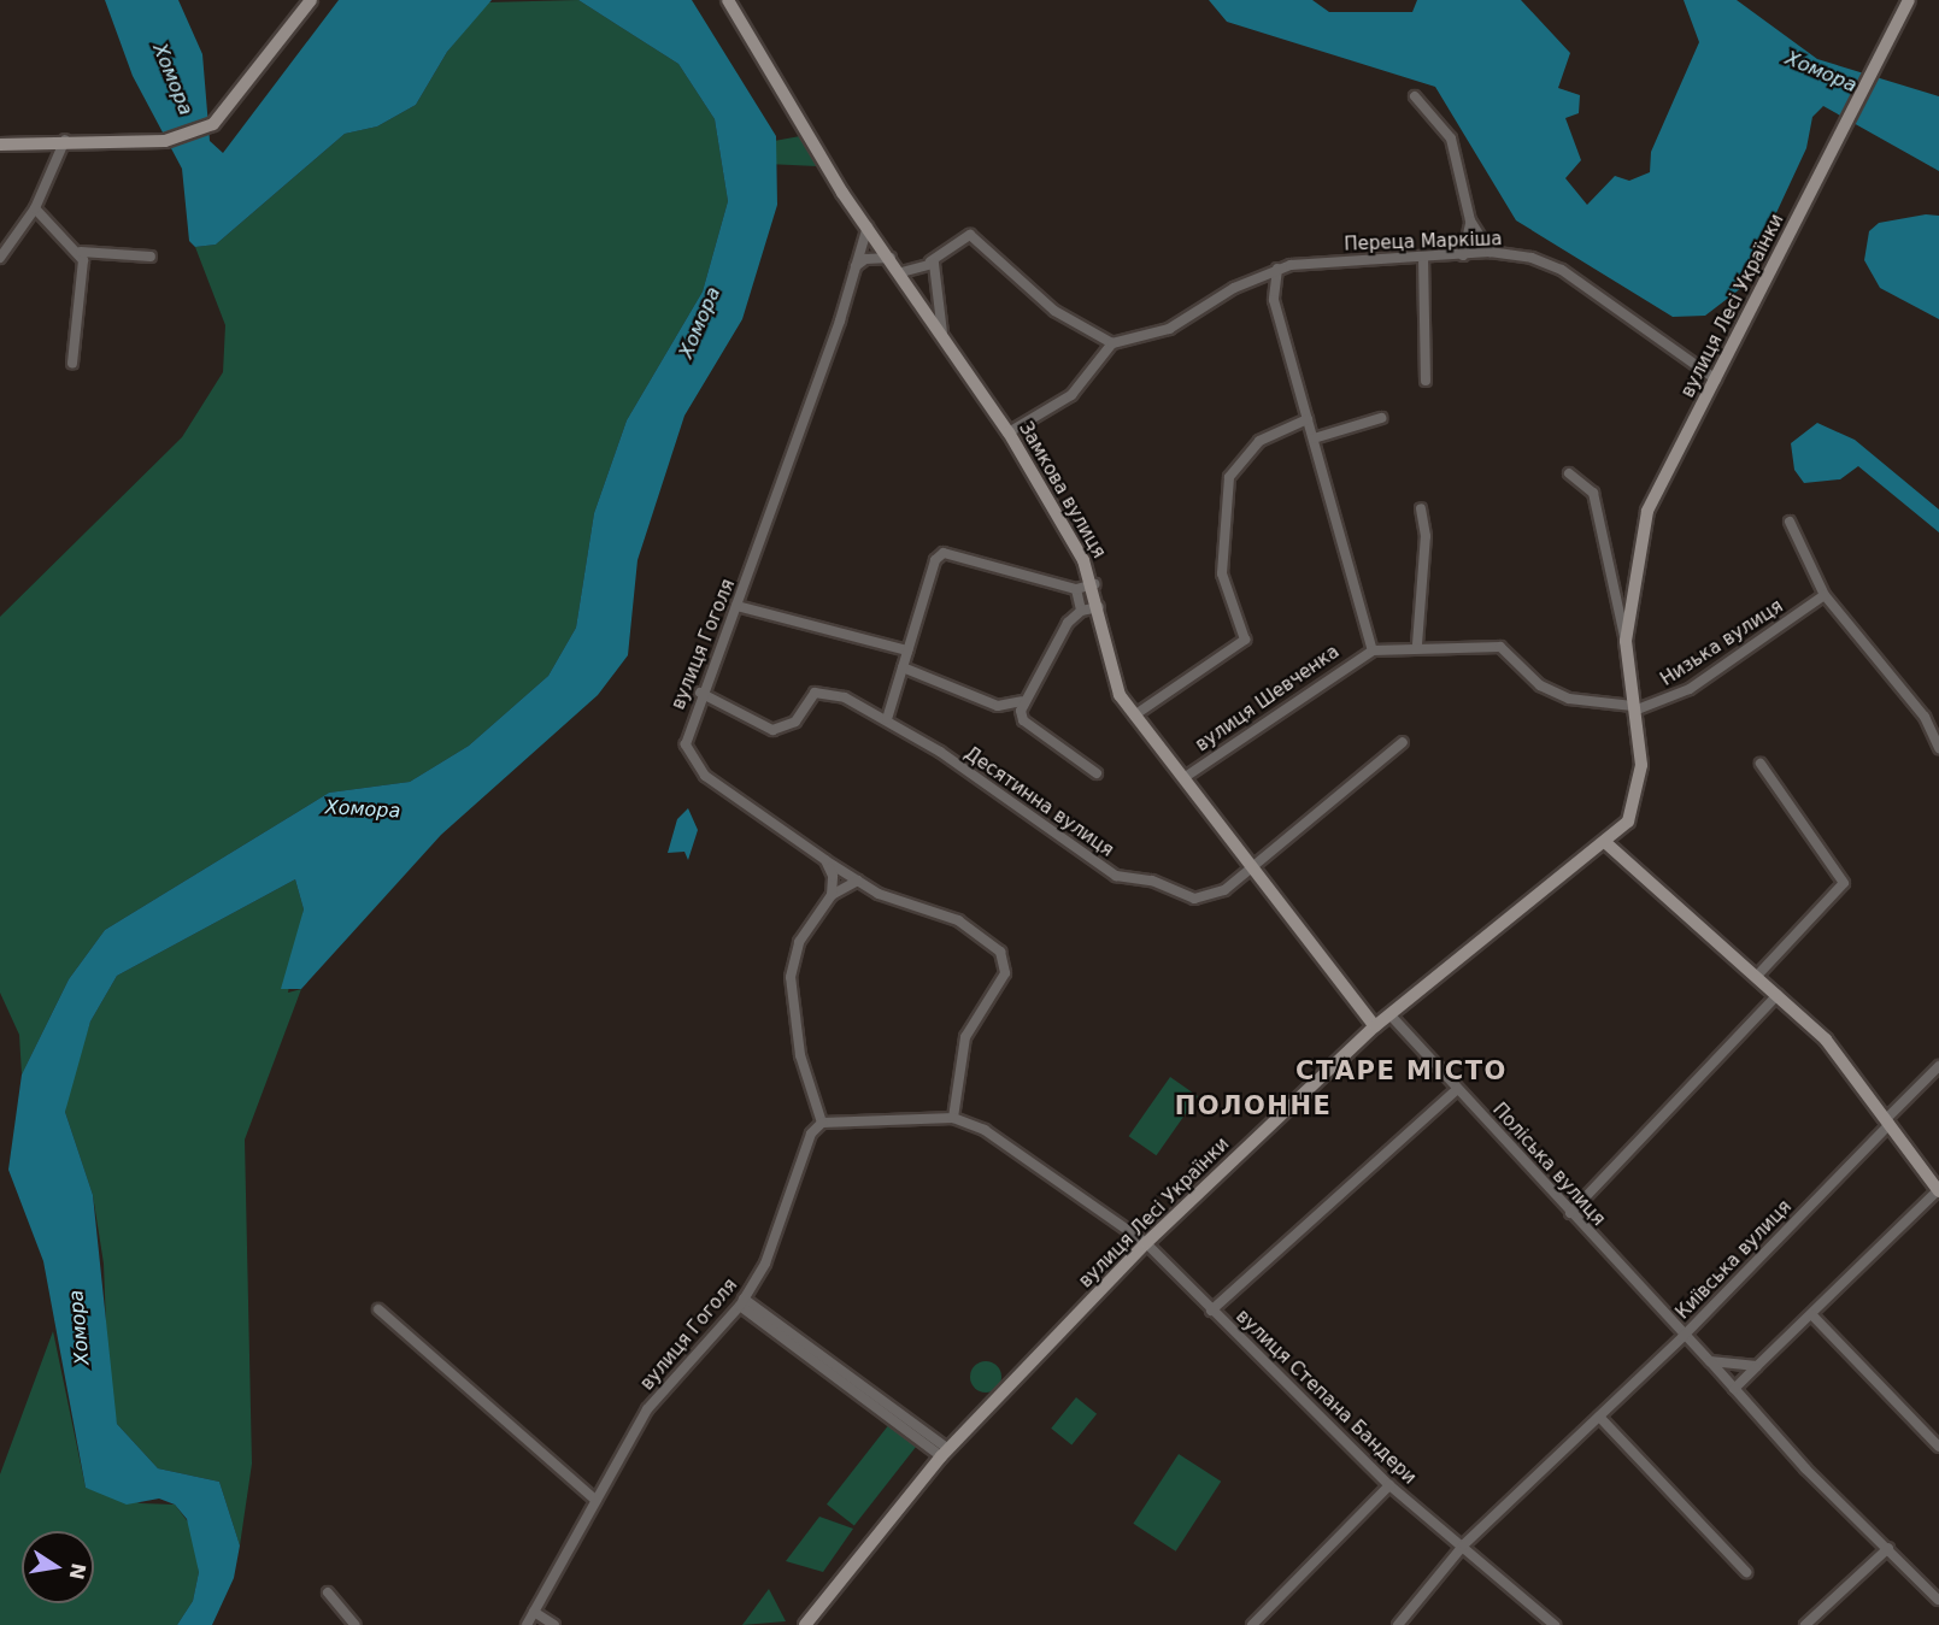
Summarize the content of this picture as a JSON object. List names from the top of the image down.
{
  "streets": {
    "main road": ["вулиця Лесі Українки", "Замкова вулиця"],
    "street": [
      "Переца Маркіша",
      "Низька вулиця",
      "вулиця Гоголя",
      "вулиця Шевченка",
      "Десятинна вулиця",
      "Поліська вулиця",
      "Київська вулиця",
      "вулиця Степана Бандери"
    ]
  },
  "crossings": [
    ["Переца Маркіша", "вулиця Лесі Українки"],
    ["вулиця Лесі Українки", "Замкова вулиця"],
    ["вулиця Лесі Українки", "Низька вулиця"],
    ["вулиця Лесі Українки", "вулиця Шевченка"],
    ["вулиця Лесі Українки", "Поліська вулиця"],
    ["вулиця Лесі Українки", "вулиця Степана Бандери"],
    ["Замкова вулиця", "вулиця Гоголя"],
    ["Замкова вулиця", "вулиця Шевченка"],
    ["Замкова вулиця", "Десятинна вулиця"],
    ["Низька вулиця", "вулиця Шевченка"],
    ["вулиця Гоголя", "Десятинна вулиця"],
    ["вулиця Гоголя", "вулиця Степана Бандери"],
    ["Поліська вулиця", "Київська вулиця"],
    ["Київська вулиця", "вулиця Степана Бандери"]
  ],
  "districts": ["СТАРЕ МІСТО", "ПОЛОННЕ"],
  "water": ["Хомора"],
  "north": "right"
}
